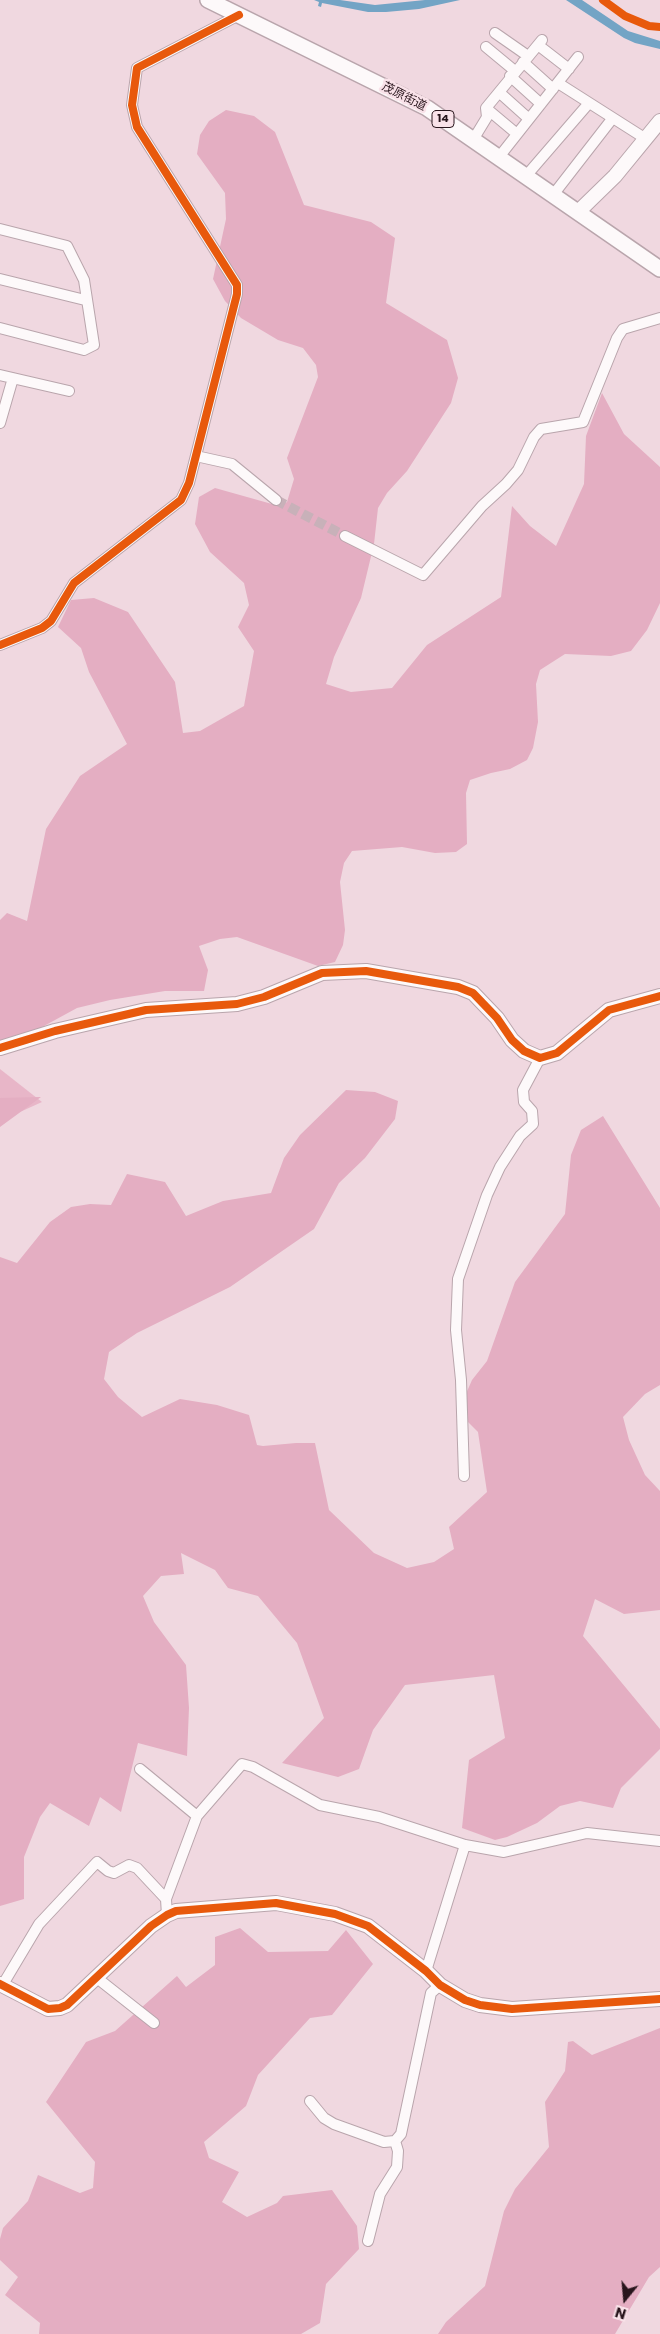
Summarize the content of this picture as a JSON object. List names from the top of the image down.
{
  "streets": {
    "main road": ["茂原街道", "14"]
  },
  "north": "bottom"
}
